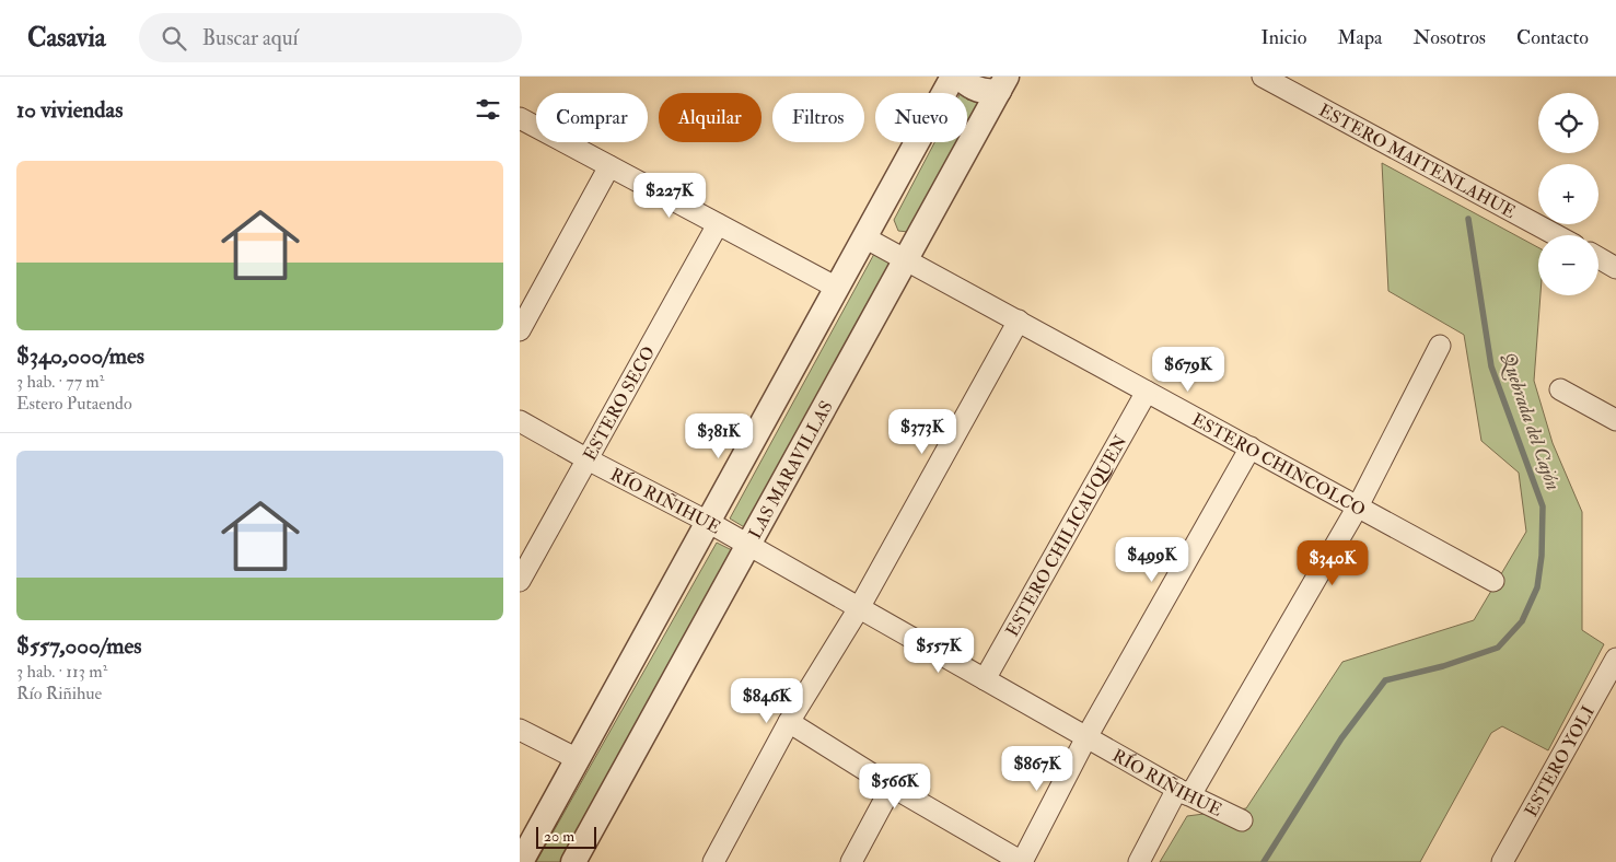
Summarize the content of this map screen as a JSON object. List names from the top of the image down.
{
  "streets": {
    "street": [
      "ESTERO MAITENLAHUE",
      "ESTERO SECO",
      "ESTERO CHINCOLCO",
      "LAS MARAVILLAS",
      "RÍO RIÑIHUE",
      "ESTERO CHILICAUQUEN",
      "ESTERO YOLI"
    ]
  },
  "crossings": [
    ["ESTERO SECO", "RÍO RIÑIHUE"],
    ["ESTERO CHINCOLCO", "LAS MARAVILLAS"],
    ["ESTERO CHINCOLCO", "ESTERO CHILICAUQUEN"],
    ["LAS MARAVILLAS", "RÍO RIÑIHUE"],
    ["RÍO RIÑIHUE", "ESTERO CHILICAUQUEN"]
  ],
  "water": ["Quebrada del Cajón"],
  "scale_bar": "20 m",
  "page": {
    "header": "Casavia",
    "search": "Buscar aquí",
    "nav": [
      "Inicio",
      "Mapa",
      "Nosotros",
      "Contacto"
    ],
    "heading": "10 viviendas",
    "map_buttons": ["+", "−"],
    "chip": [
      "Comprar",
      "Alquilar",
      "Filtros",
      "Nuevo"
    ],
    "list": [
      {
        "name": "$340,000/mes",
        "note": "3 hab. · 77 m² · Estero Putaendo"
      },
      {
        "name": "$557,000/mes",
        "note": "3 hab. · 113 m² · Río Riñihue"
      }
    ],
    "price": [
      "$227K",
      "$679K",
      "$373K",
      "$381K",
      "$499K",
      "$340K",
      "$557K",
      "$846K",
      "$867K",
      "$566K"
    ],
    "scale": "20 m"
  }
}
